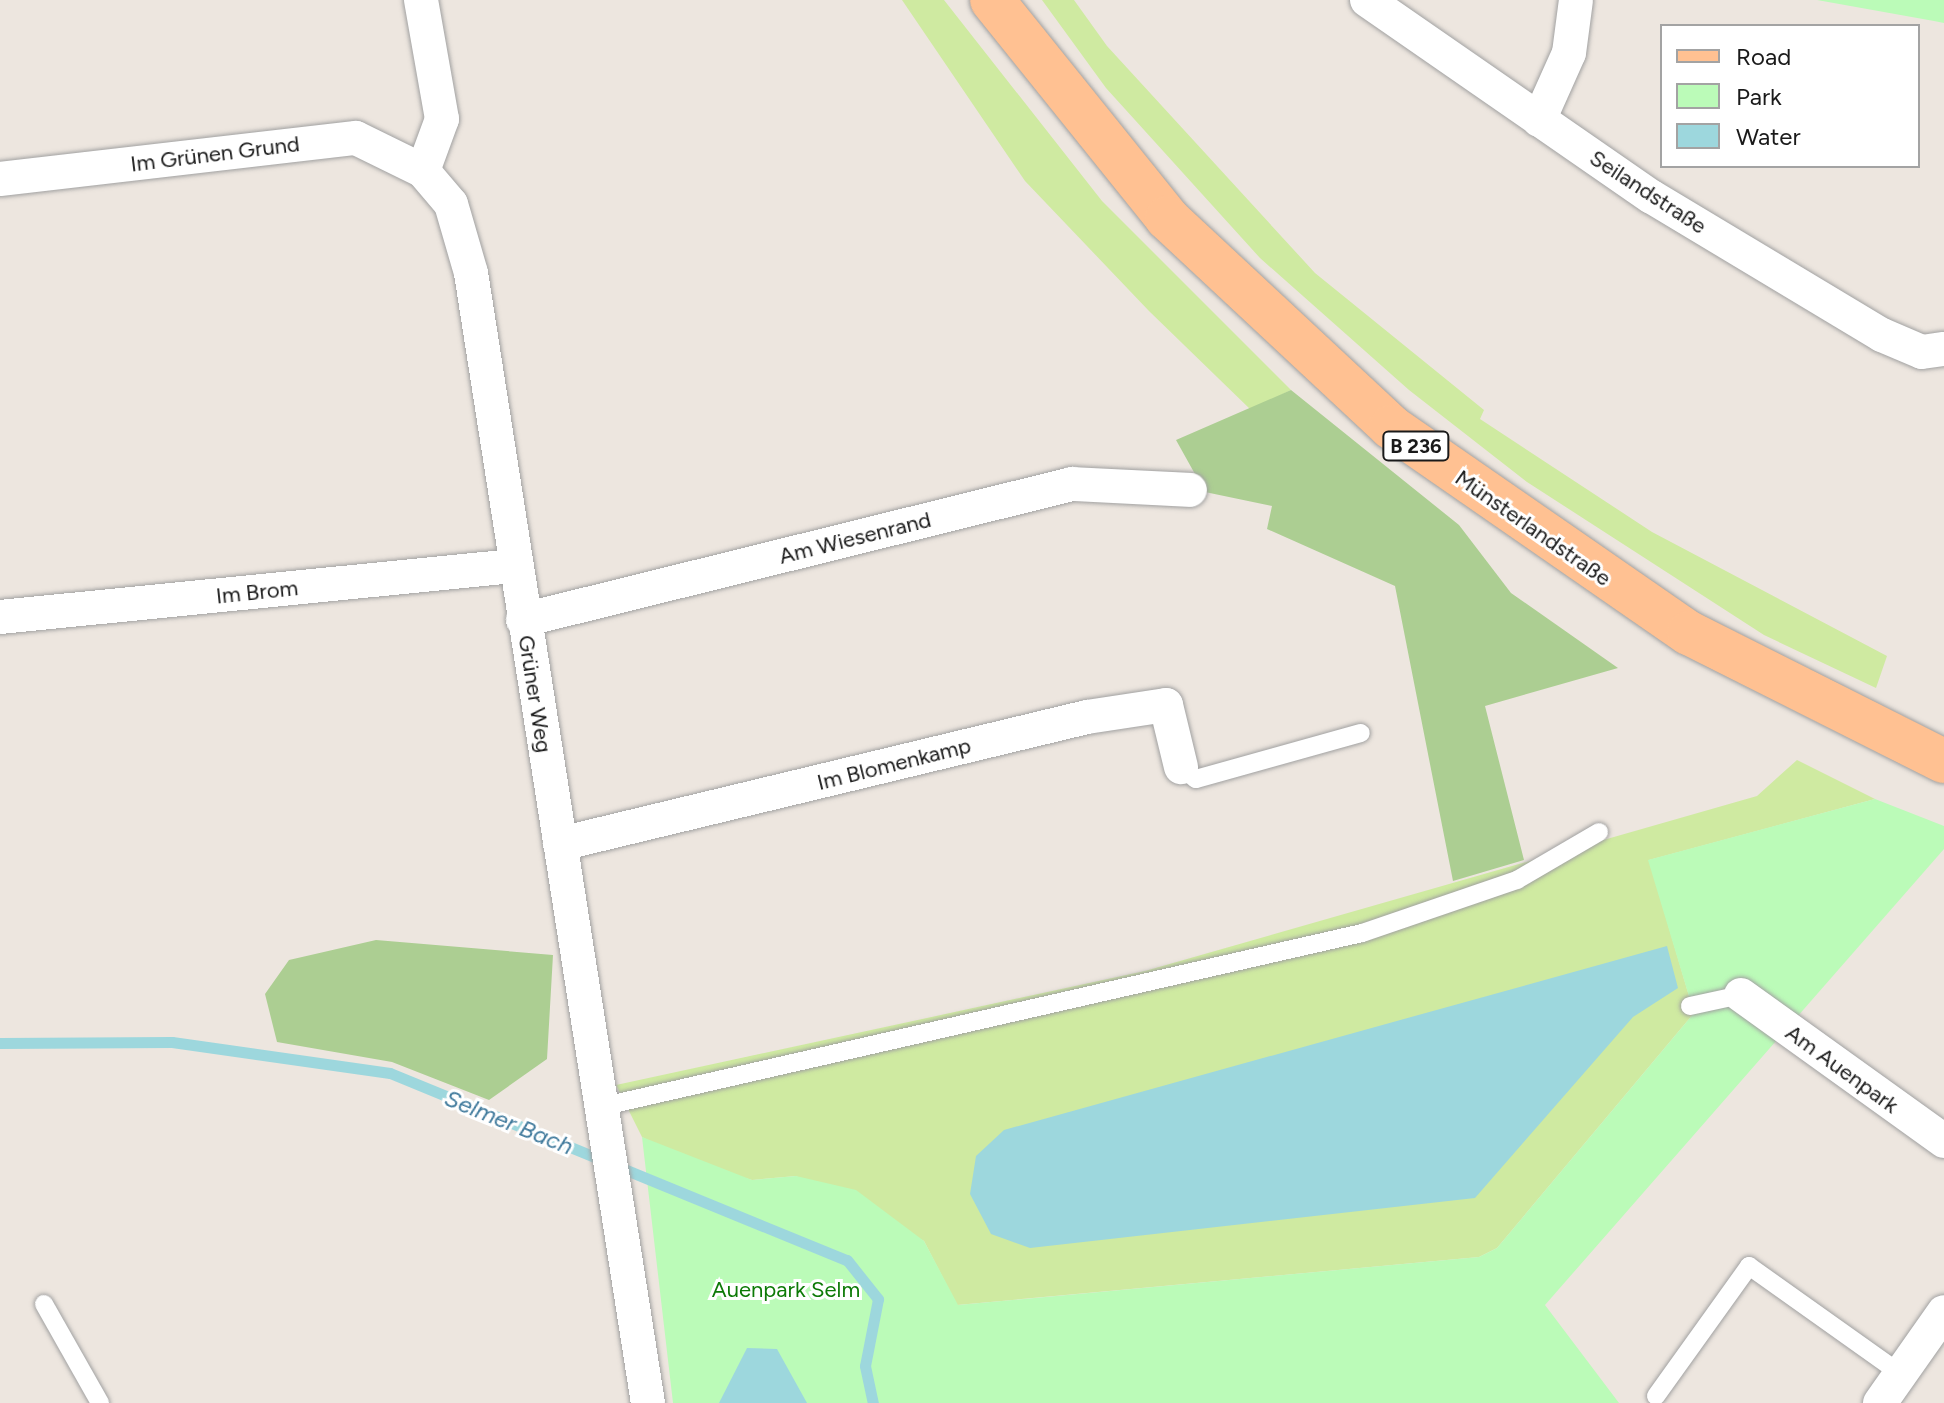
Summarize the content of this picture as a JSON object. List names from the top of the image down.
{
  "streets": {
    "main road": ["B 236", "Münsterlandstraße"],
    "street": [
      "Im Grünen Grund",
      "Seilandstraße",
      "Am Wiesenrand",
      "Im Brom",
      "Grüner Weg",
      "Im Blomenkamp",
      "Am Auenpark"
    ]
  },
  "crossings": [
    ["Im Grünen Grund", "Grüner Weg"],
    ["Am Wiesenrand", "Grüner Weg"],
    ["Im Brom", "Grüner Weg"],
    ["Grüner Weg", "Im Blomenkamp"]
  ],
  "water": ["Selmer Bach"],
  "parks": ["Auenpark Selm"],
  "legend": ["Road", "Park", "Water"]
}
